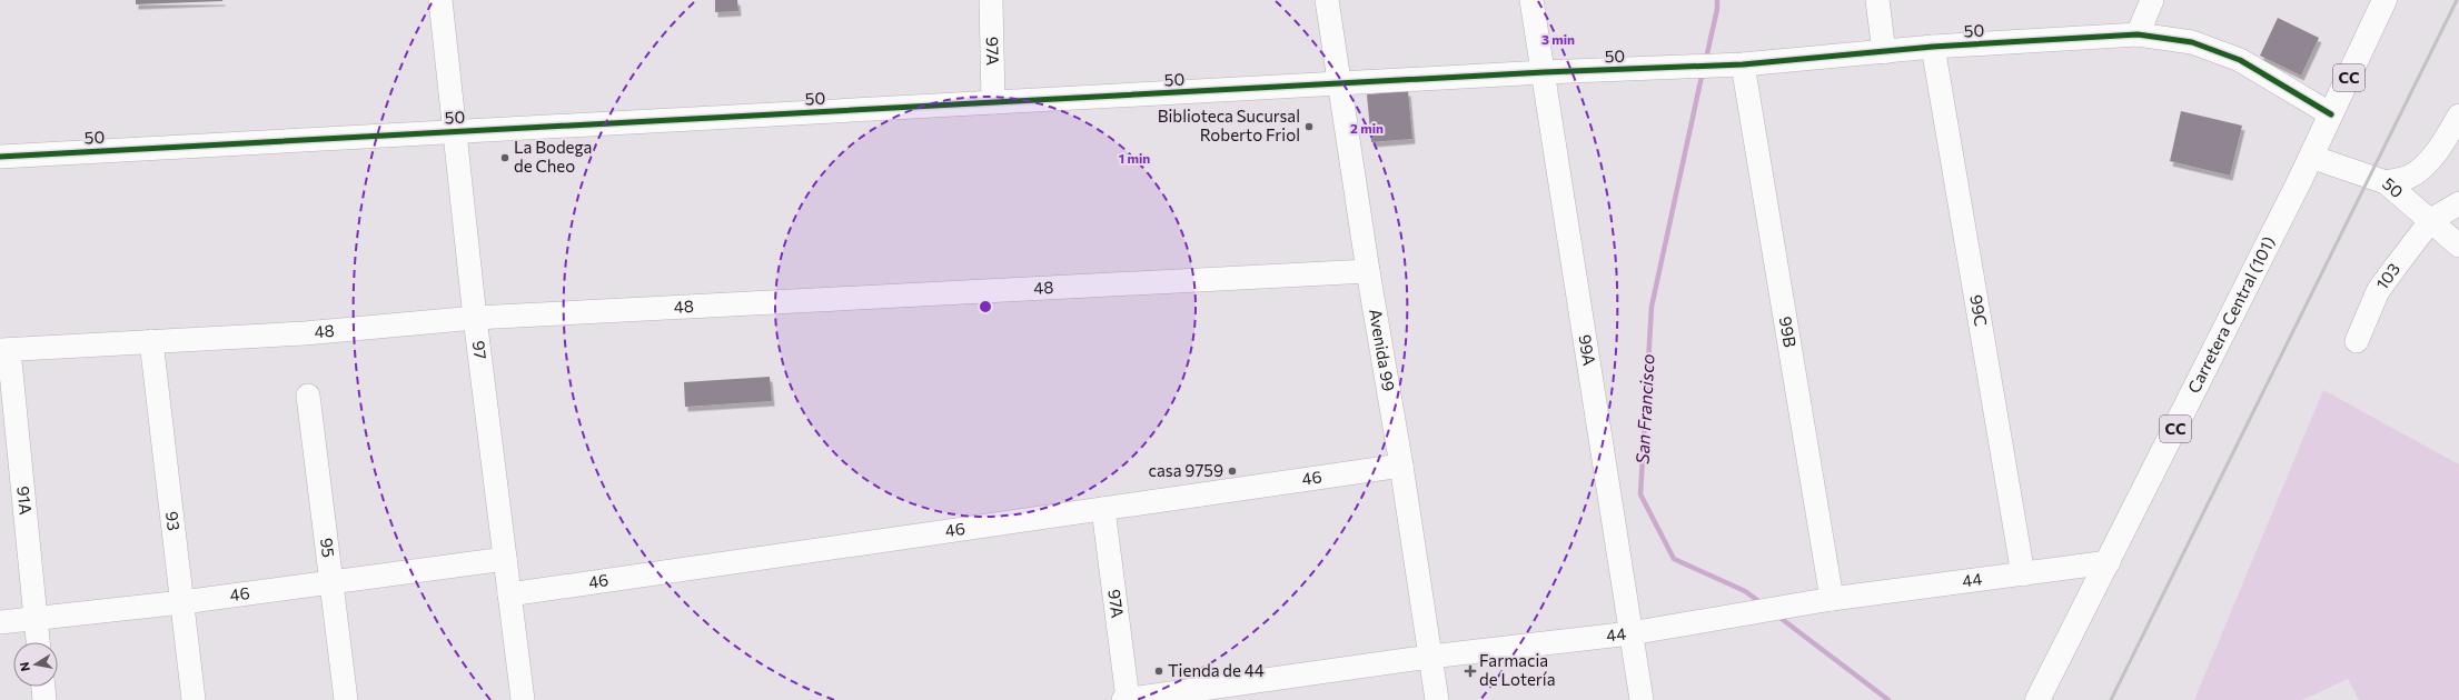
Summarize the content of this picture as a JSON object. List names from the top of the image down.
{
  "streets": {
    "main road": ["CC", "Carretera Central (101)"],
    "street": [
      "50",
      "97A",
      "103",
      "48",
      "99C",
      "99B",
      "97",
      "Avenida 99",
      "99A",
      "46",
      "91A",
      "93",
      "95",
      "44"
    ]
  },
  "crossings": [
    ["50", "97A"],
    ["50", "103"],
    ["50", "99C"],
    ["50", "Carretera Central (101)"],
    ["50", "99B"],
    ["50", "97"],
    ["50", "Avenida 99"],
    ["50", "99A"],
    ["97A", "46"],
    ["97A", "44"],
    ["48", "97"],
    ["48", "Avenida 99"],
    ["48", "91A"],
    ["48", "93"],
    ["99C", "44"],
    ["Carretera Central (101)", "44"],
    ["99B", "44"],
    ["97", "46"],
    ["Avenida 99", "46"],
    ["Avenida 99", "44"],
    ["99A", "44"],
    ["46", "91A"],
    ["46", "93"],
    ["46", "95"]
  ],
  "water": ["San Francisco"],
  "places": {
    "other": [
      "Biblioteca Sucursal Roberto Friol",
      "La Bodega de Cheo",
      "casa 9759",
      "Tienda de 44"
    ],
    "health": ["Farmacia de Lotería"]
  },
  "north": "left",
  "rings": ["3 min", "2 min", "1 min"]
}
